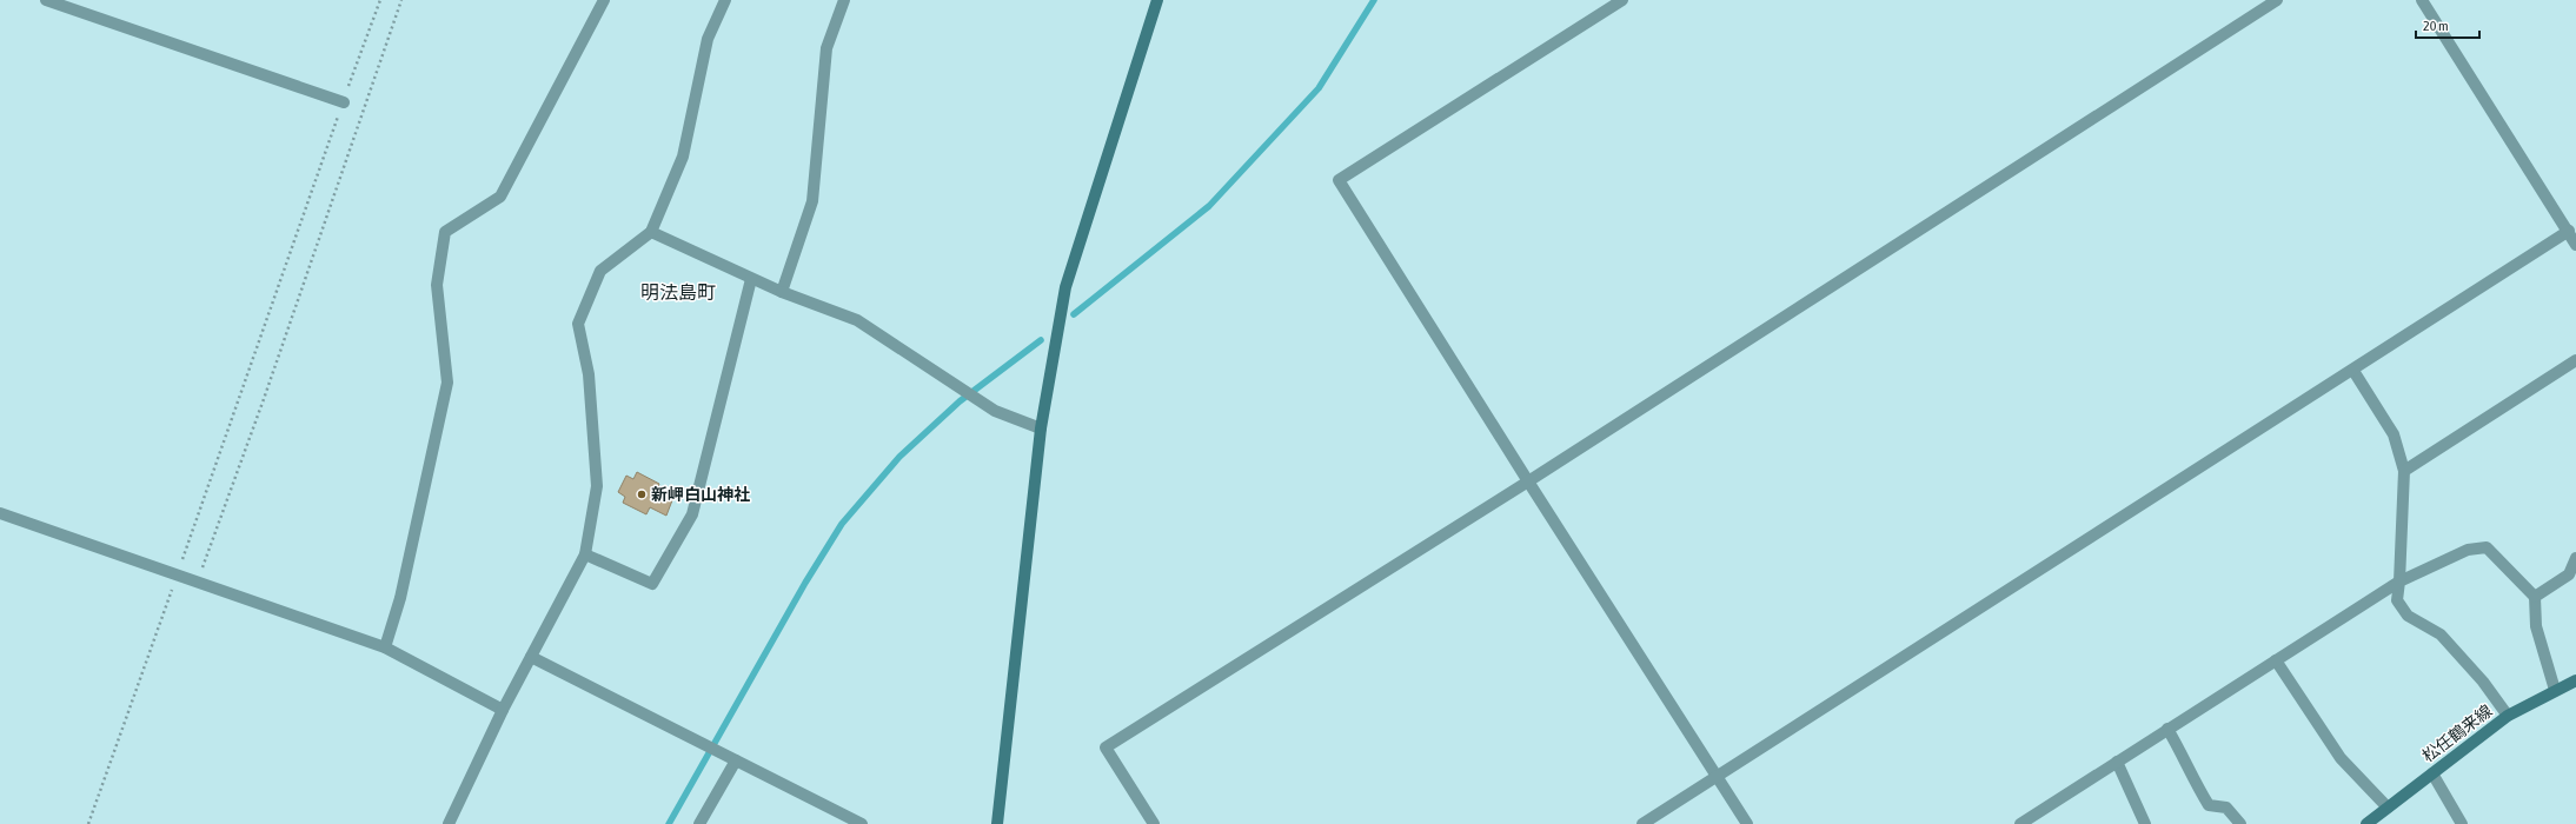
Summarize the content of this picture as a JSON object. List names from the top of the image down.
{
  "streets": {
    "street": ["松任鶴来線"]
  },
  "districts": ["明法島町"],
  "places": ["新岬白山神社"],
  "scale_bar": "20 m"
}
